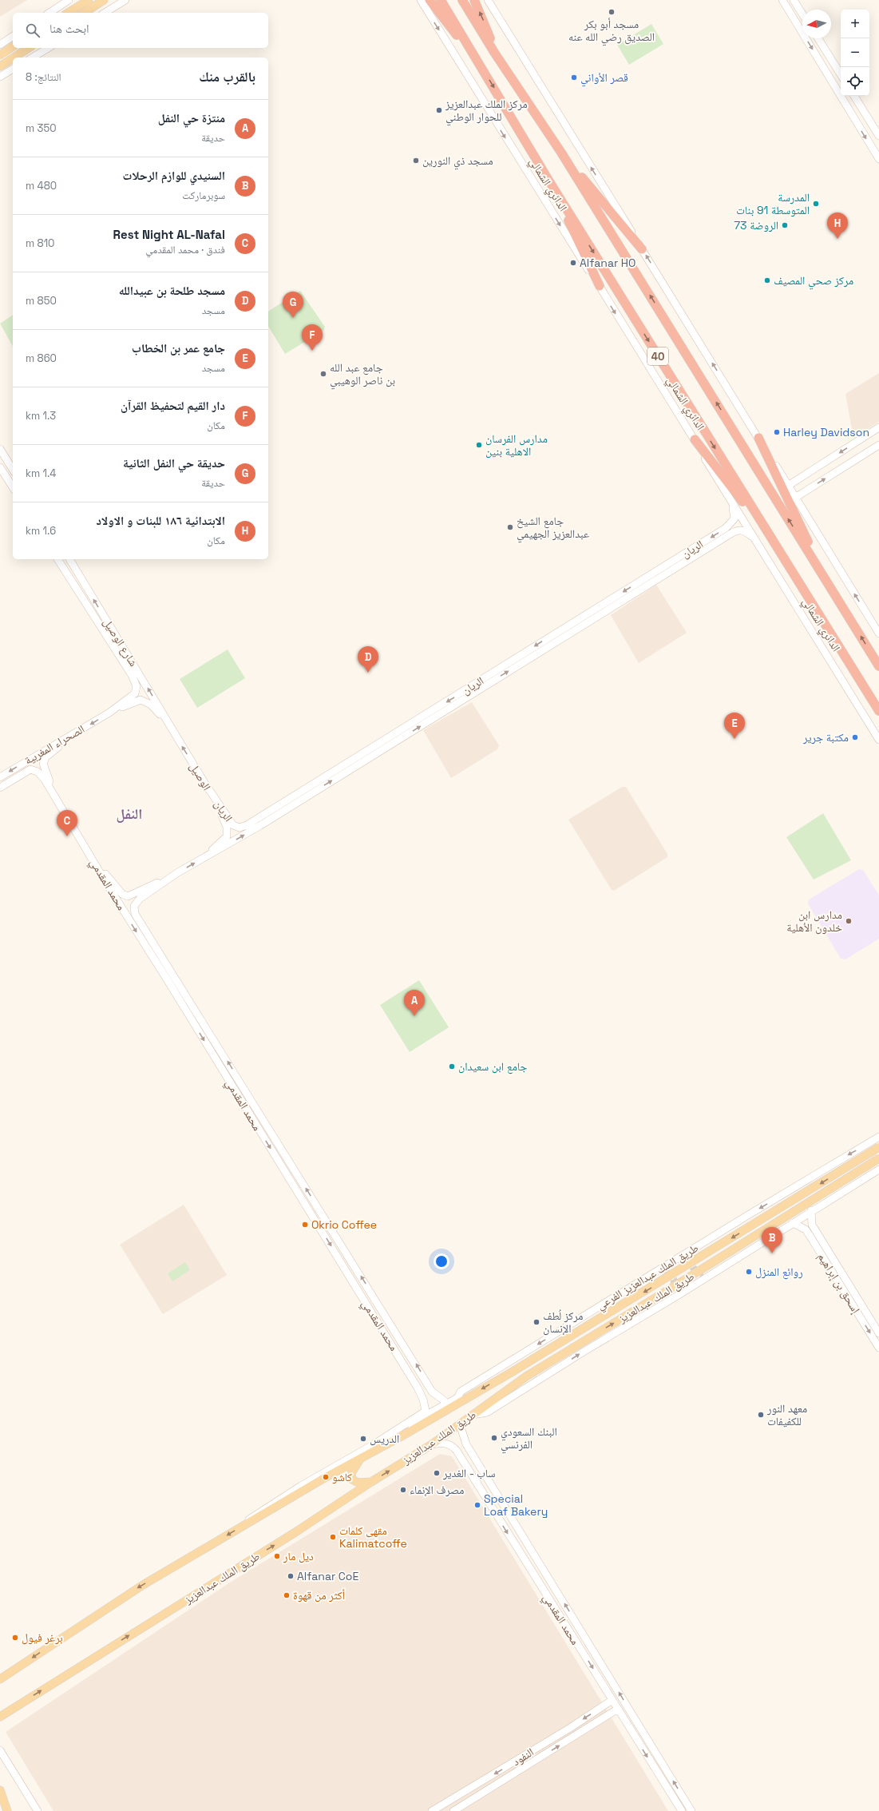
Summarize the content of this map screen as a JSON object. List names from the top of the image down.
{
  "streets": {
    "highway": ["الدائري الشمالي", "40"],
    "main road": ["طريق الملك عبدالعزيز"],
    "street": [
      "الريان",
      "شارع الوصيل",
      "الصحراء المغربية",
      "الوصيل",
      "محمد المقدمي",
      "طريق الملك عبدالعزيز الفرعي",
      "إسحق بن إبراهيم",
      "النفود"
    ]
  },
  "crossings": [
    ["الريان", "الوصيل"],
    ["الريان", "محمد المقدمي"],
    ["شارع الوصيل", "الصحراء المغربية"],
    ["شارع الوصيل", "الوصيل"],
    ["الصحراء المغربية", "محمد المقدمي"],
    ["محمد المقدمي", "طريق الملك عبدالعزيز"],
    ["محمد المقدمي", "النفود"],
    ["طريق الملك عبدالعزيز الفرعي", "طريق الملك عبدالعزيز"]
  ],
  "one_way": ["شارع الوصيل", "الصحراء المغربية", "الوصيل"],
  "districts": ["النفل"],
  "places": [
    "مسجد أبو بكر الصديق رضي الله عنه",
    "قصر الأواني",
    "مركز الملك عبدالعزيز للحوار الوطني",
    "مسجد ذي النورين",
    "المدرسة المتوسطة 91 بنات",
    "الروضة 73",
    "Alfanar HO",
    "مركز صحي المصيف",
    "جامع عبد الله بن ناصر الوهيبي",
    "Harley Davidson",
    "مدارس الفرسان الاهلية بنين",
    "جامع الشيخ عبدالعزيز الجهيمي",
    "مكتبة جرير",
    "مدارس ابن خلدون الأهلية",
    "جامع ابن سعيدان",
    "Okrio Coffee",
    "روائع المنزل",
    "مركز لُطف الإنسان",
    "معهد النور للكفيفات",
    "البنك السعودي الفرنسي",
    "الدريس",
    "ساب - الغدير",
    "كاشو",
    "مصرف الإنماء",
    "Special Loaf Bakery",
    "مقهى كلمات Kalimatcoffe",
    "ديل مار",
    "Alfanar CoE",
    "أكثر من قهوة",
    "برغر فيول"
  ],
  "north": "left",
  "page": {
    "map_buttons": ["+", "−"],
    "search": "ابحث هنا",
    "heading": ["بالقرب منك", "النتائج: 8"],
    "list": [
      {
        "mark": "A",
        "name": "منتزة حي النفل",
        "note": "حديقة",
        "value": "350 m"
      },
      {
        "mark": "B",
        "name": "السنيدي للوازم الرحلات",
        "note": "سوبرماركت",
        "value": "480 m"
      },
      {
        "mark": "C",
        "name": "Rest Night AL-Nafal",
        "note": "فندق · محمد المقدمي",
        "value": "810 m"
      },
      {
        "mark": "D",
        "name": "مسجد طلحة بن عبيدالله",
        "note": "مسجد",
        "value": "850 m"
      },
      {
        "mark": "E",
        "name": "جامع عمر بن الخطاب",
        "note": "مسجد",
        "value": "860 m"
      },
      {
        "mark": "F",
        "name": "دار القيم لتحفيظ القرآن",
        "note": "مكان",
        "value": "1.3 km"
      },
      {
        "mark": "G",
        "name": "حديقة حي النفل الثانية",
        "note": "حديقة",
        "value": "1.4 km"
      },
      {
        "mark": "H",
        "name": "الابتدائية ١٨٦ للبنات و الاولاد",
        "note": "مكان",
        "value": "1.6 km"
      }
    ],
    "pins": [
      "H",
      "G",
      "F",
      "D",
      "E",
      "C",
      "A",
      "B"
    ]
  }
}
